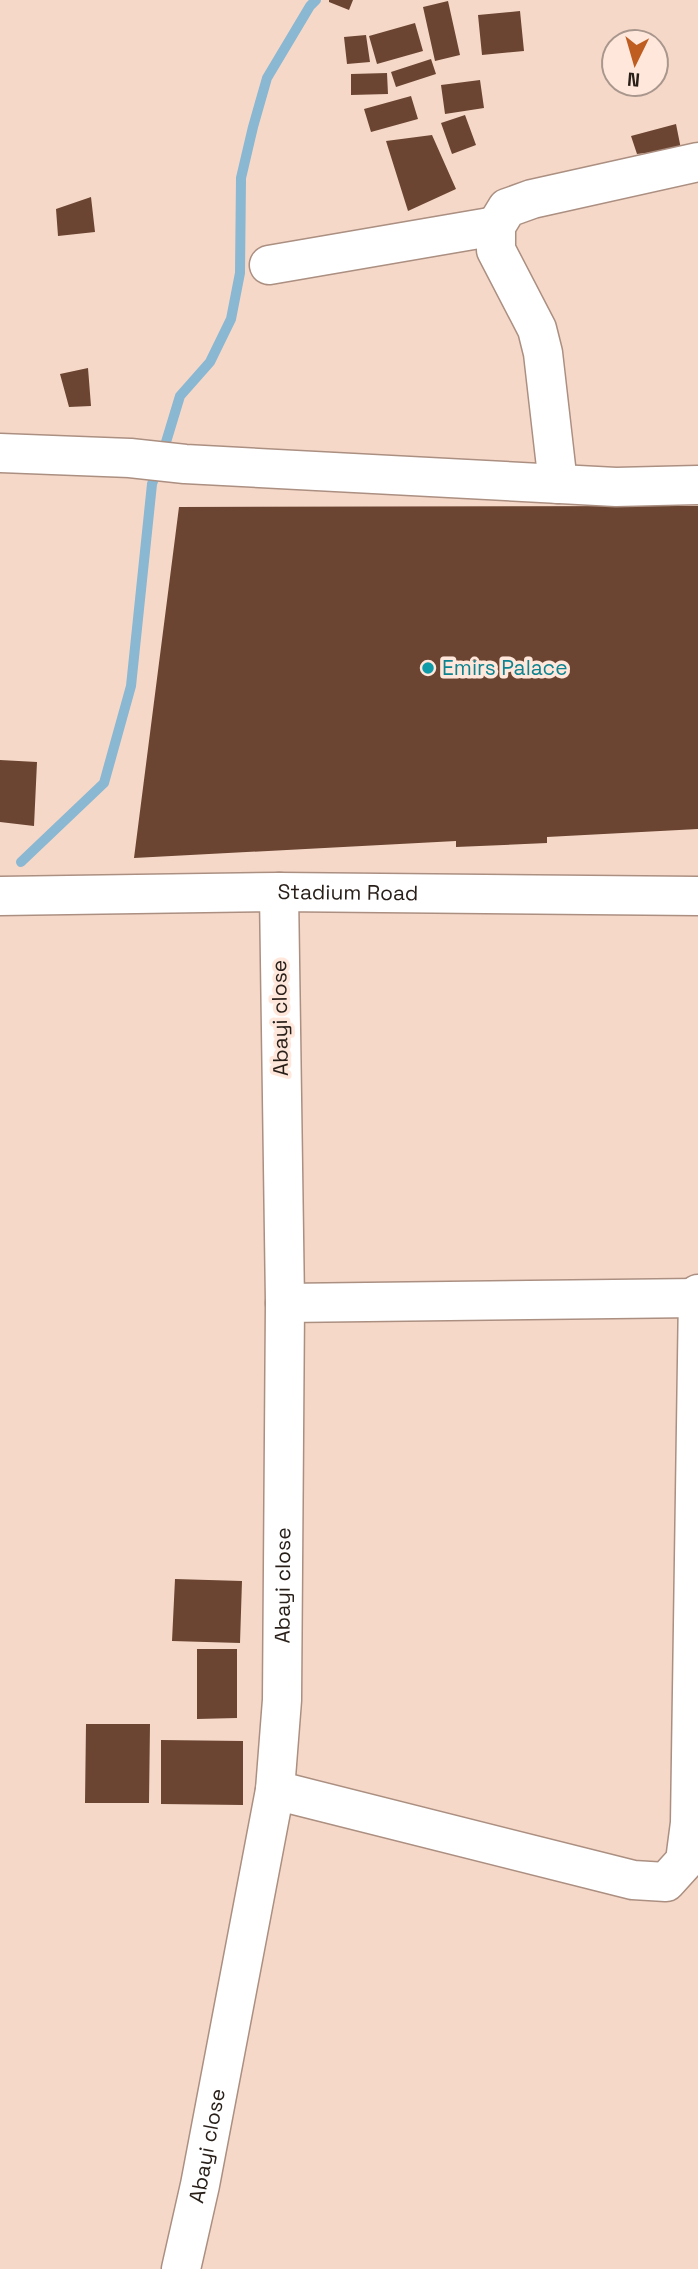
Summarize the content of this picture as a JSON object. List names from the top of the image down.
{
  "streets": {
    "street": ["Stadium Road", "Abayi close"]
  },
  "crossings": [
    ["Stadium Road", "Abayi close"]
  ],
  "places": ["Emirs Palace"],
  "north": "bottom"
}
